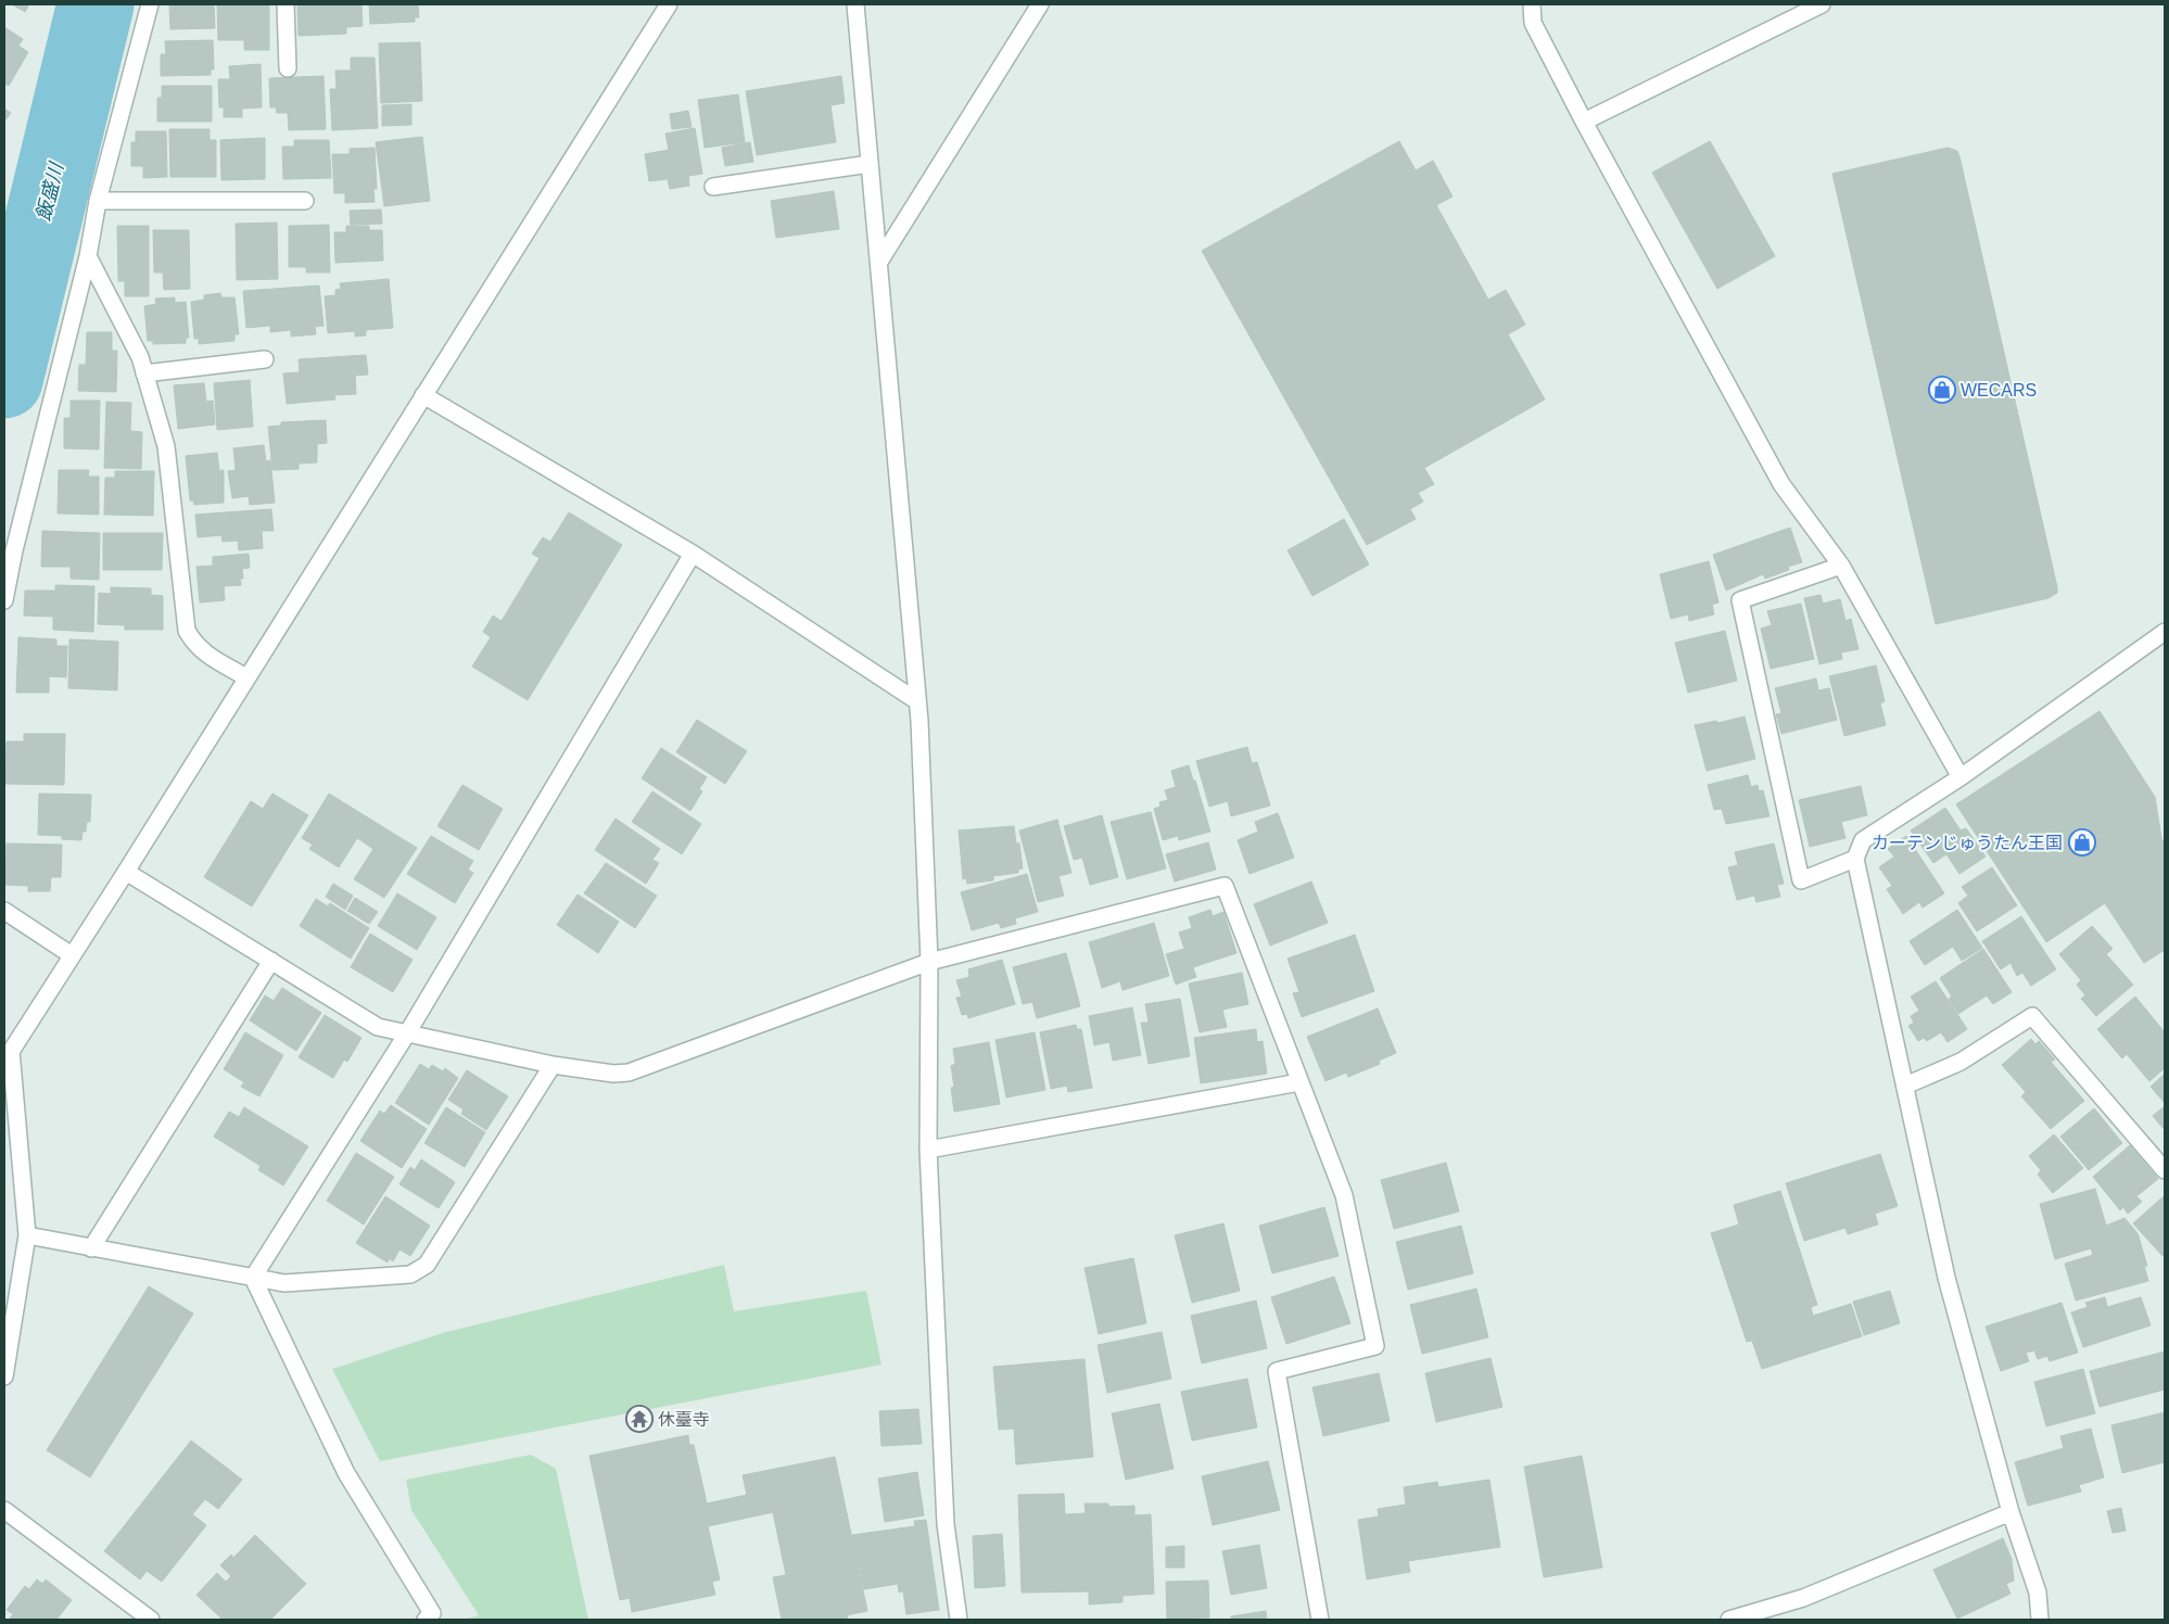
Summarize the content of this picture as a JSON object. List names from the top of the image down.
{
  "water": ["飯盛川"],
  "places": {
    "shop": ["WECARS", "カーテンじゅうたん王国"],
    "temple": ["休臺寺"]
  }
}
